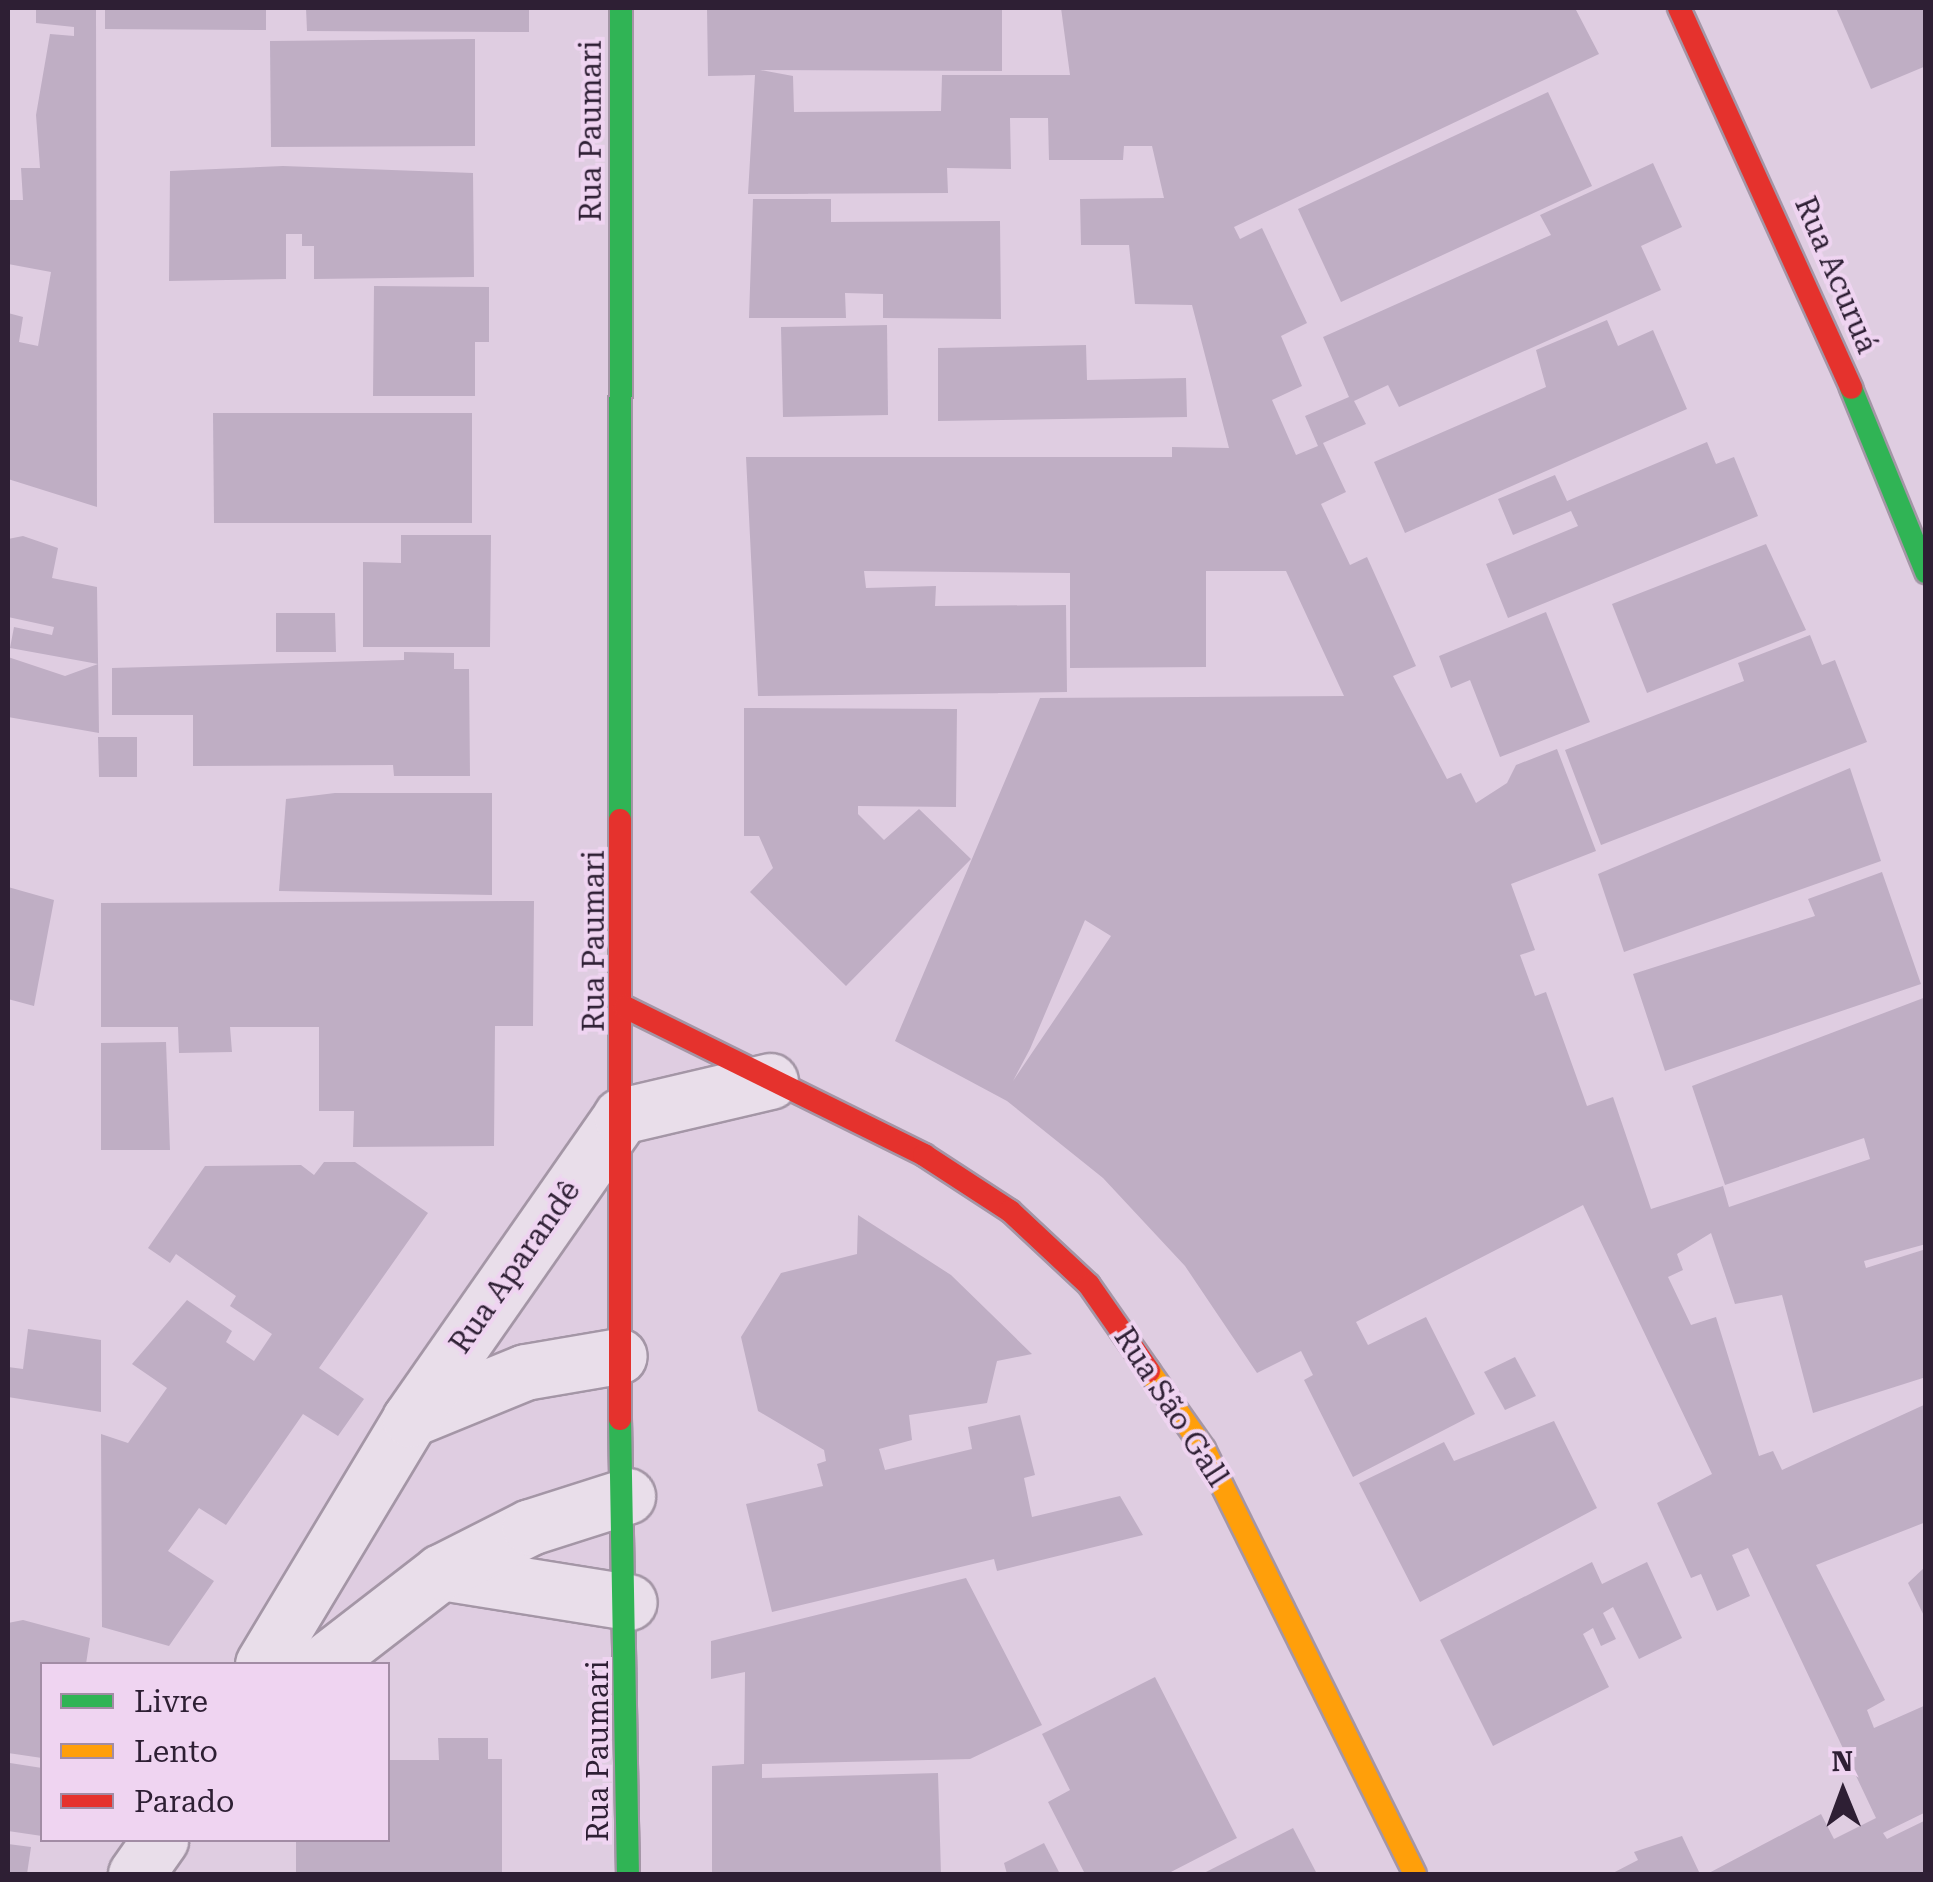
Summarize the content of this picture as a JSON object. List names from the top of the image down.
{
  "streets": {
    "street": [
      "Rua Paumari",
      "Rua Acuruá",
      "Rua Aparandê",
      "Rua São Gall"
    ]
  },
  "crossings": [
    ["Rua Paumari", "Rua Aparandê"],
    ["Rua Paumari", "Rua São Gall"]
  ],
  "legend": ["Livre", "Lento", "Parado"],
  "north": "top"
}
